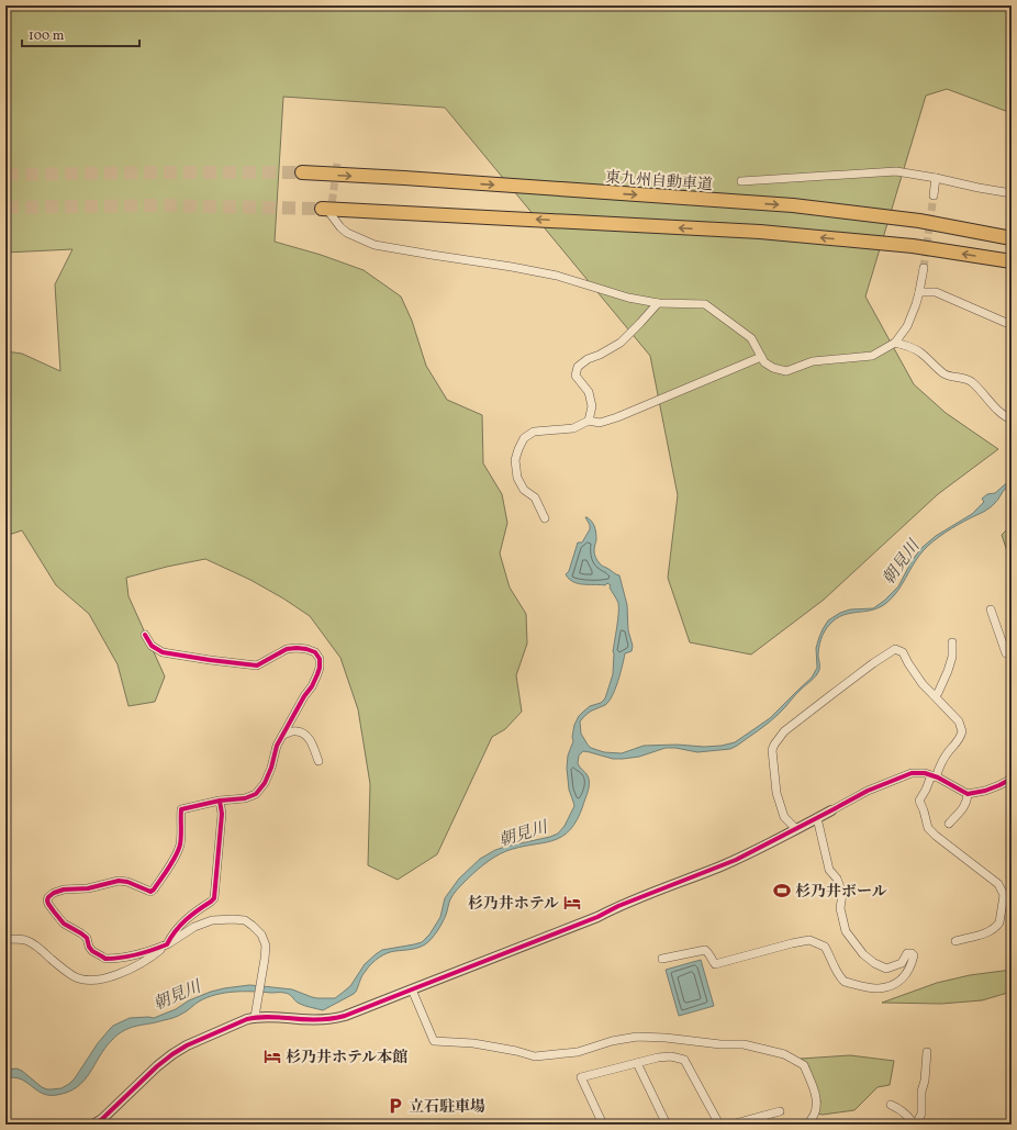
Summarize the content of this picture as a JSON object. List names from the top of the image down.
{
  "streets": {
    "highway": ["東九州自動車道"]
  },
  "water": ["朝見川"],
  "places": {
    "sports": ["杉乃井ボール"],
    "hotel": ["杉乃井ホテル", "杉乃井ホテル本館"],
    "parking": ["立石駐車場"]
  },
  "scale_bar": "100 m"
}
